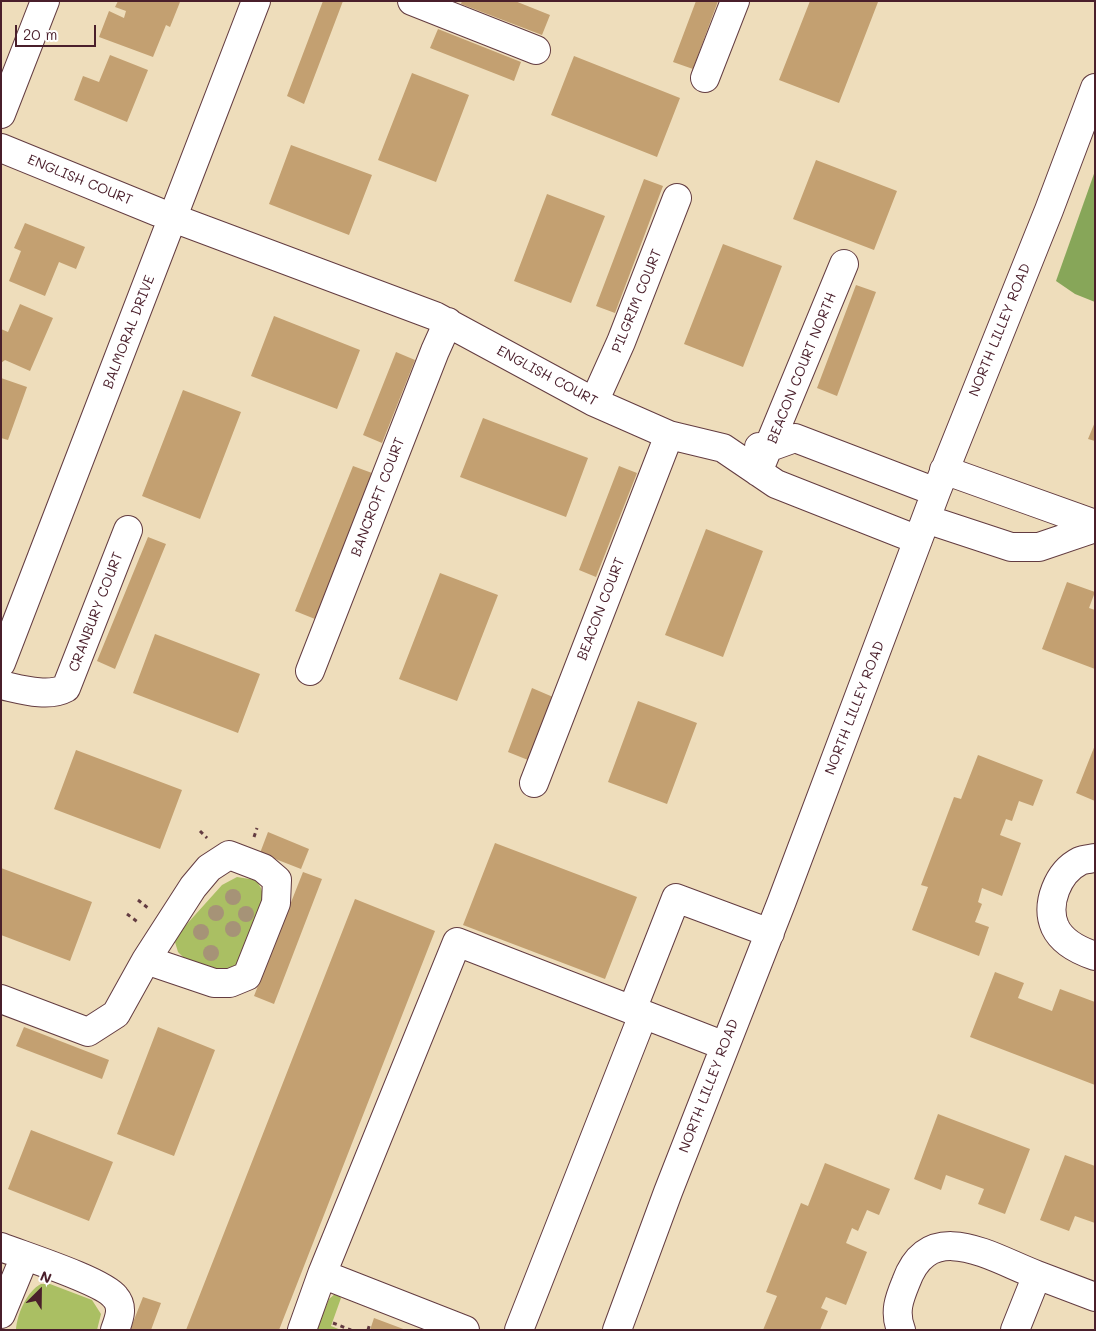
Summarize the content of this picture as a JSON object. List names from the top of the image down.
{
  "streets": {
    "street": [
      "ENGLISH COURT",
      "PILGRIM COURT",
      "NORTH LILLEY ROAD",
      "BALMORAL DRIVE",
      "BEACON COURT NORTH",
      "BANCROFT COURT",
      "BEACON COURT",
      "CRANBURY COURT"
    ]
  },
  "crossings": [
    ["ENGLISH COURT", "PILGRIM COURT"],
    ["ENGLISH COURT", "NORTH LILLEY ROAD"],
    ["ENGLISH COURT", "BALMORAL DRIVE"],
    ["ENGLISH COURT", "BEACON COURT NORTH"],
    ["ENGLISH COURT", "BANCROFT COURT"],
    ["ENGLISH COURT", "BEACON COURT"]
  ],
  "scale_bar": "20 m",
  "north": "top right"
}
